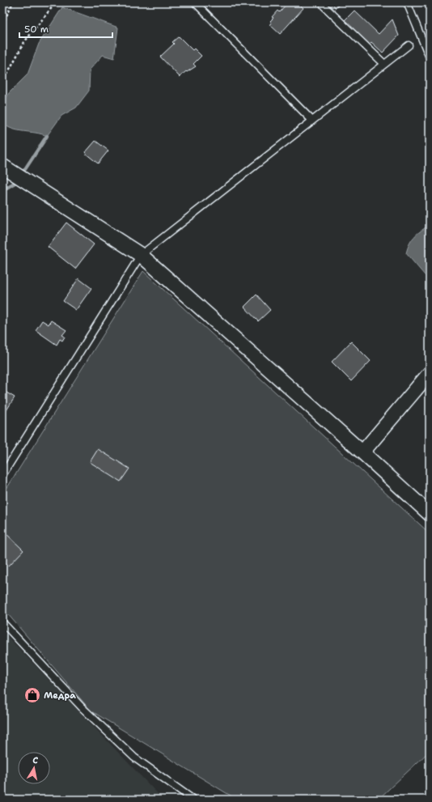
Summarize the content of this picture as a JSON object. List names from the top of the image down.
{
  "places": {
    "shop": ["Медра"]
  },
  "scale_bar": "50 m",
  "north": "top"
}
